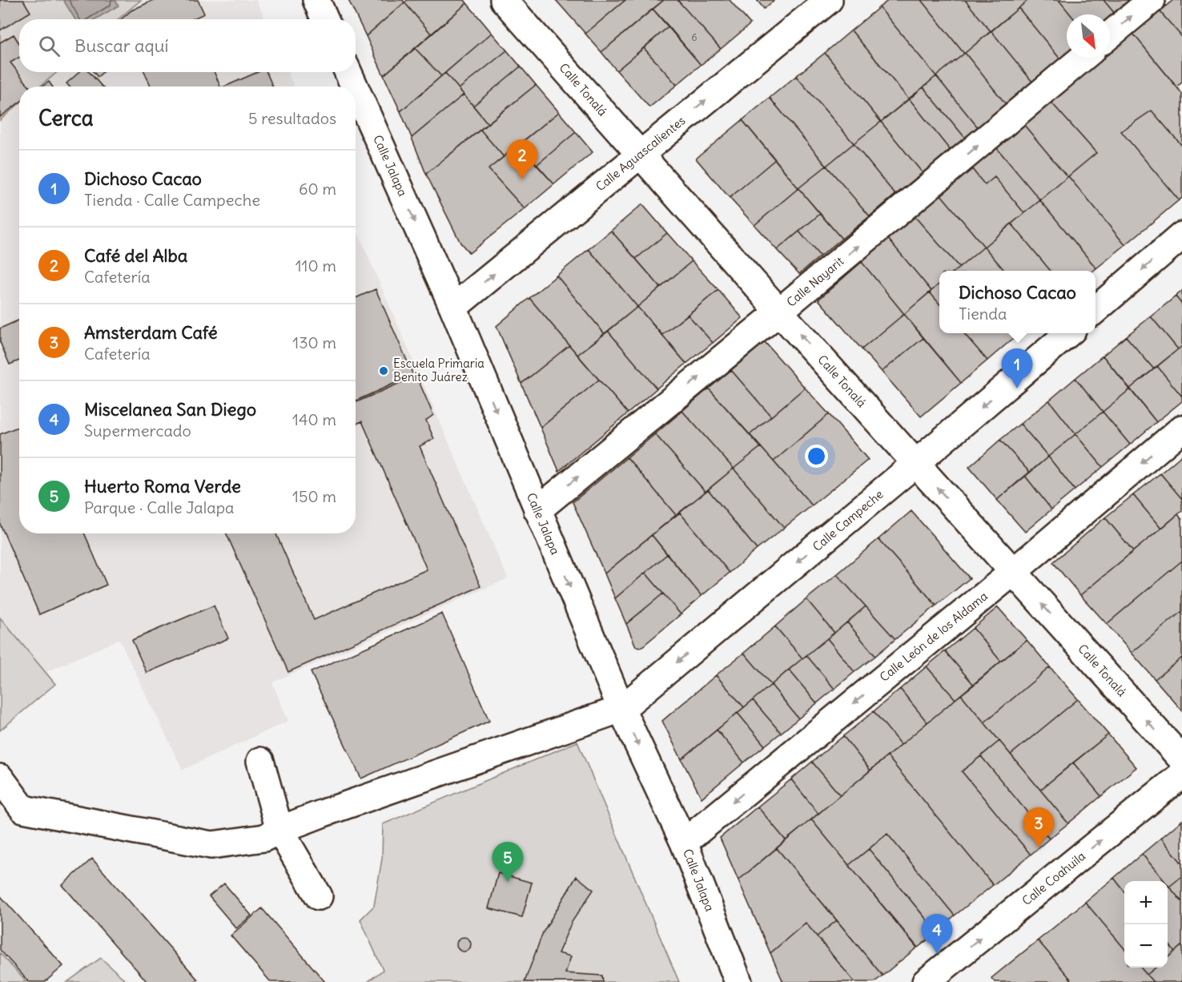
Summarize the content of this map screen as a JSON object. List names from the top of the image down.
{
  "streets": {
    "street": [
      "Calle Tonalá",
      "Calle Aguascalientes",
      "Calle Jalapa",
      "Calle Nayarit",
      "Calle Campeche",
      "Calle León de los Aldama",
      "Calle Coahuila"
    ]
  },
  "crossings": [
    ["Calle Tonalá", "Calle Aguascalientes"],
    ["Calle Tonalá", "Calle Nayarit"],
    ["Calle Tonalá", "Calle Campeche"],
    ["Calle Tonalá", "Calle León de los Aldama"],
    ["Calle Aguascalientes", "Calle Jalapa"],
    ["Calle Jalapa", "Calle Nayarit"],
    ["Calle Jalapa", "Calle Campeche"],
    ["Calle Jalapa", "Calle León de los Aldama"]
  ],
  "one_way": [
    "Calle Tonalá",
    "Calle Aguascalientes",
    "Calle Jalapa",
    "Calle Nayarit",
    "Calle Campeche",
    "Calle León de los Aldama",
    "Calle Coahuila"
  ],
  "places": ["Escuela Primaria Benito Juárez"],
  "house_numbers": ["6"],
  "north": "bottom right",
  "page": {
    "search": "Buscar aquí",
    "heading": ["Cerca", "5 resultados"],
    "pins": [
      "2",
      "1",
      "3",
      "5",
      "4"
    ],
    "list": [
      {
        "mark": "1",
        "name": "Dichoso Cacao",
        "note": "Tienda · Calle Campeche",
        "value": "60 m"
      },
      {
        "mark": "2",
        "name": "Café del Alba",
        "note": "Cafetería",
        "value": "110 m"
      },
      {
        "mark": "3",
        "name": "Amsterdam Café",
        "note": "Cafetería",
        "value": "130 m"
      },
      {
        "mark": "4",
        "name": "Miscelanea San Diego",
        "note": "Supermercado",
        "value": "140 m"
      },
      {
        "mark": "5",
        "name": "Huerto Roma Verde",
        "note": "Parque · Calle Jalapa",
        "value": "150 m"
      }
    ],
    "popup": ["Dichoso Cacao", "Tienda"],
    "map_buttons": ["+", "−"]
  }
}
